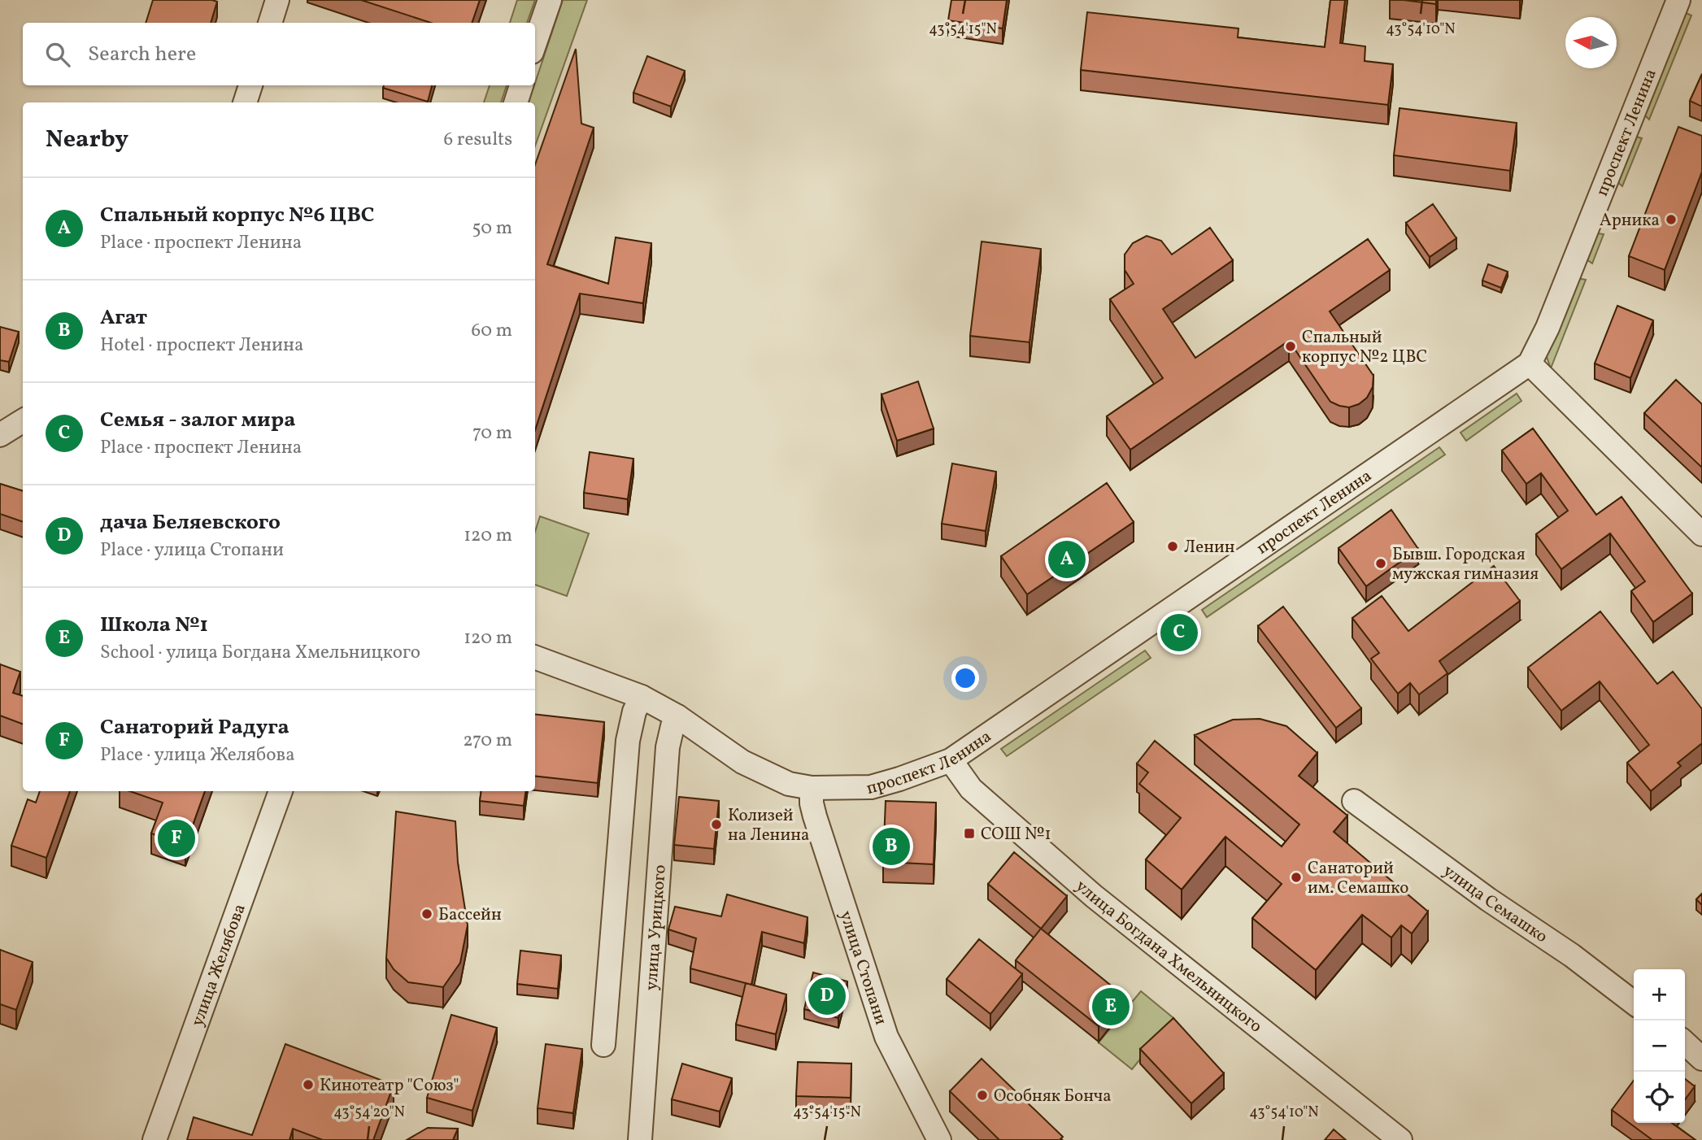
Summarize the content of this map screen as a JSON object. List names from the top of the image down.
{
  "streets": {
    "street": [
      "проспект Ленина",
      "улица Семашко",
      "улица Урицкого",
      "улица Богдана Хмельницкого",
      "улица Желябова",
      "улица Стопани"
    ]
  },
  "crossings": [
    ["проспект Ленина", "улица Урицкого"],
    ["проспект Ленина", "улица Богдана Хмельницкого"],
    ["проспект Ленина", "улица Стопани"]
  ],
  "places": {
    "other": [
      "Арника",
      "Спальный корпус №2 ЦВС",
      "Ленин",
      "Бывш. Городская мужская гимназия",
      "Колизей на Ленина",
      "Санаторий им. Семашко",
      "Бассейн",
      "Кинотеатр \"Союз\"",
      "Особняк Бонча"
    ],
    "transit": ["СОШ №1"]
  },
  "north": "left",
  "page": {
    "search": "Search here",
    "heading": ["Nearby", "6 results"],
    "list": [
      {
        "mark": "A",
        "name": "Спальный корпус №6 ЦВС",
        "note": "Place · проспект Ленина",
        "value": "50 m"
      },
      {
        "mark": "B",
        "name": "Агат",
        "note": "Hotel · проспект Ленина",
        "value": "60 m"
      },
      {
        "mark": "C",
        "name": "Семья - залог мира",
        "note": "Place · проспект Ленина",
        "value": "70 m"
      },
      {
        "mark": "D",
        "name": "дача Беляевского",
        "note": "Place · улица Стопани",
        "value": "120 m"
      },
      {
        "mark": "E",
        "name": "Школа №1",
        "note": "School · улица Богдана Хмельницкого",
        "value": "120 m"
      },
      {
        "mark": "F",
        "name": "Cанаторий Радуга",
        "note": "Place · улица Желябова",
        "value": "270 m"
      }
    ],
    "pins": [
      "A",
      "C",
      "F",
      "B",
      "D",
      "E"
    ],
    "map_buttons": ["+", "−"]
  },
  "coordinates": ["43°54'15\"N", "43°54'10\"N", "43°54'20\"N"]
}
